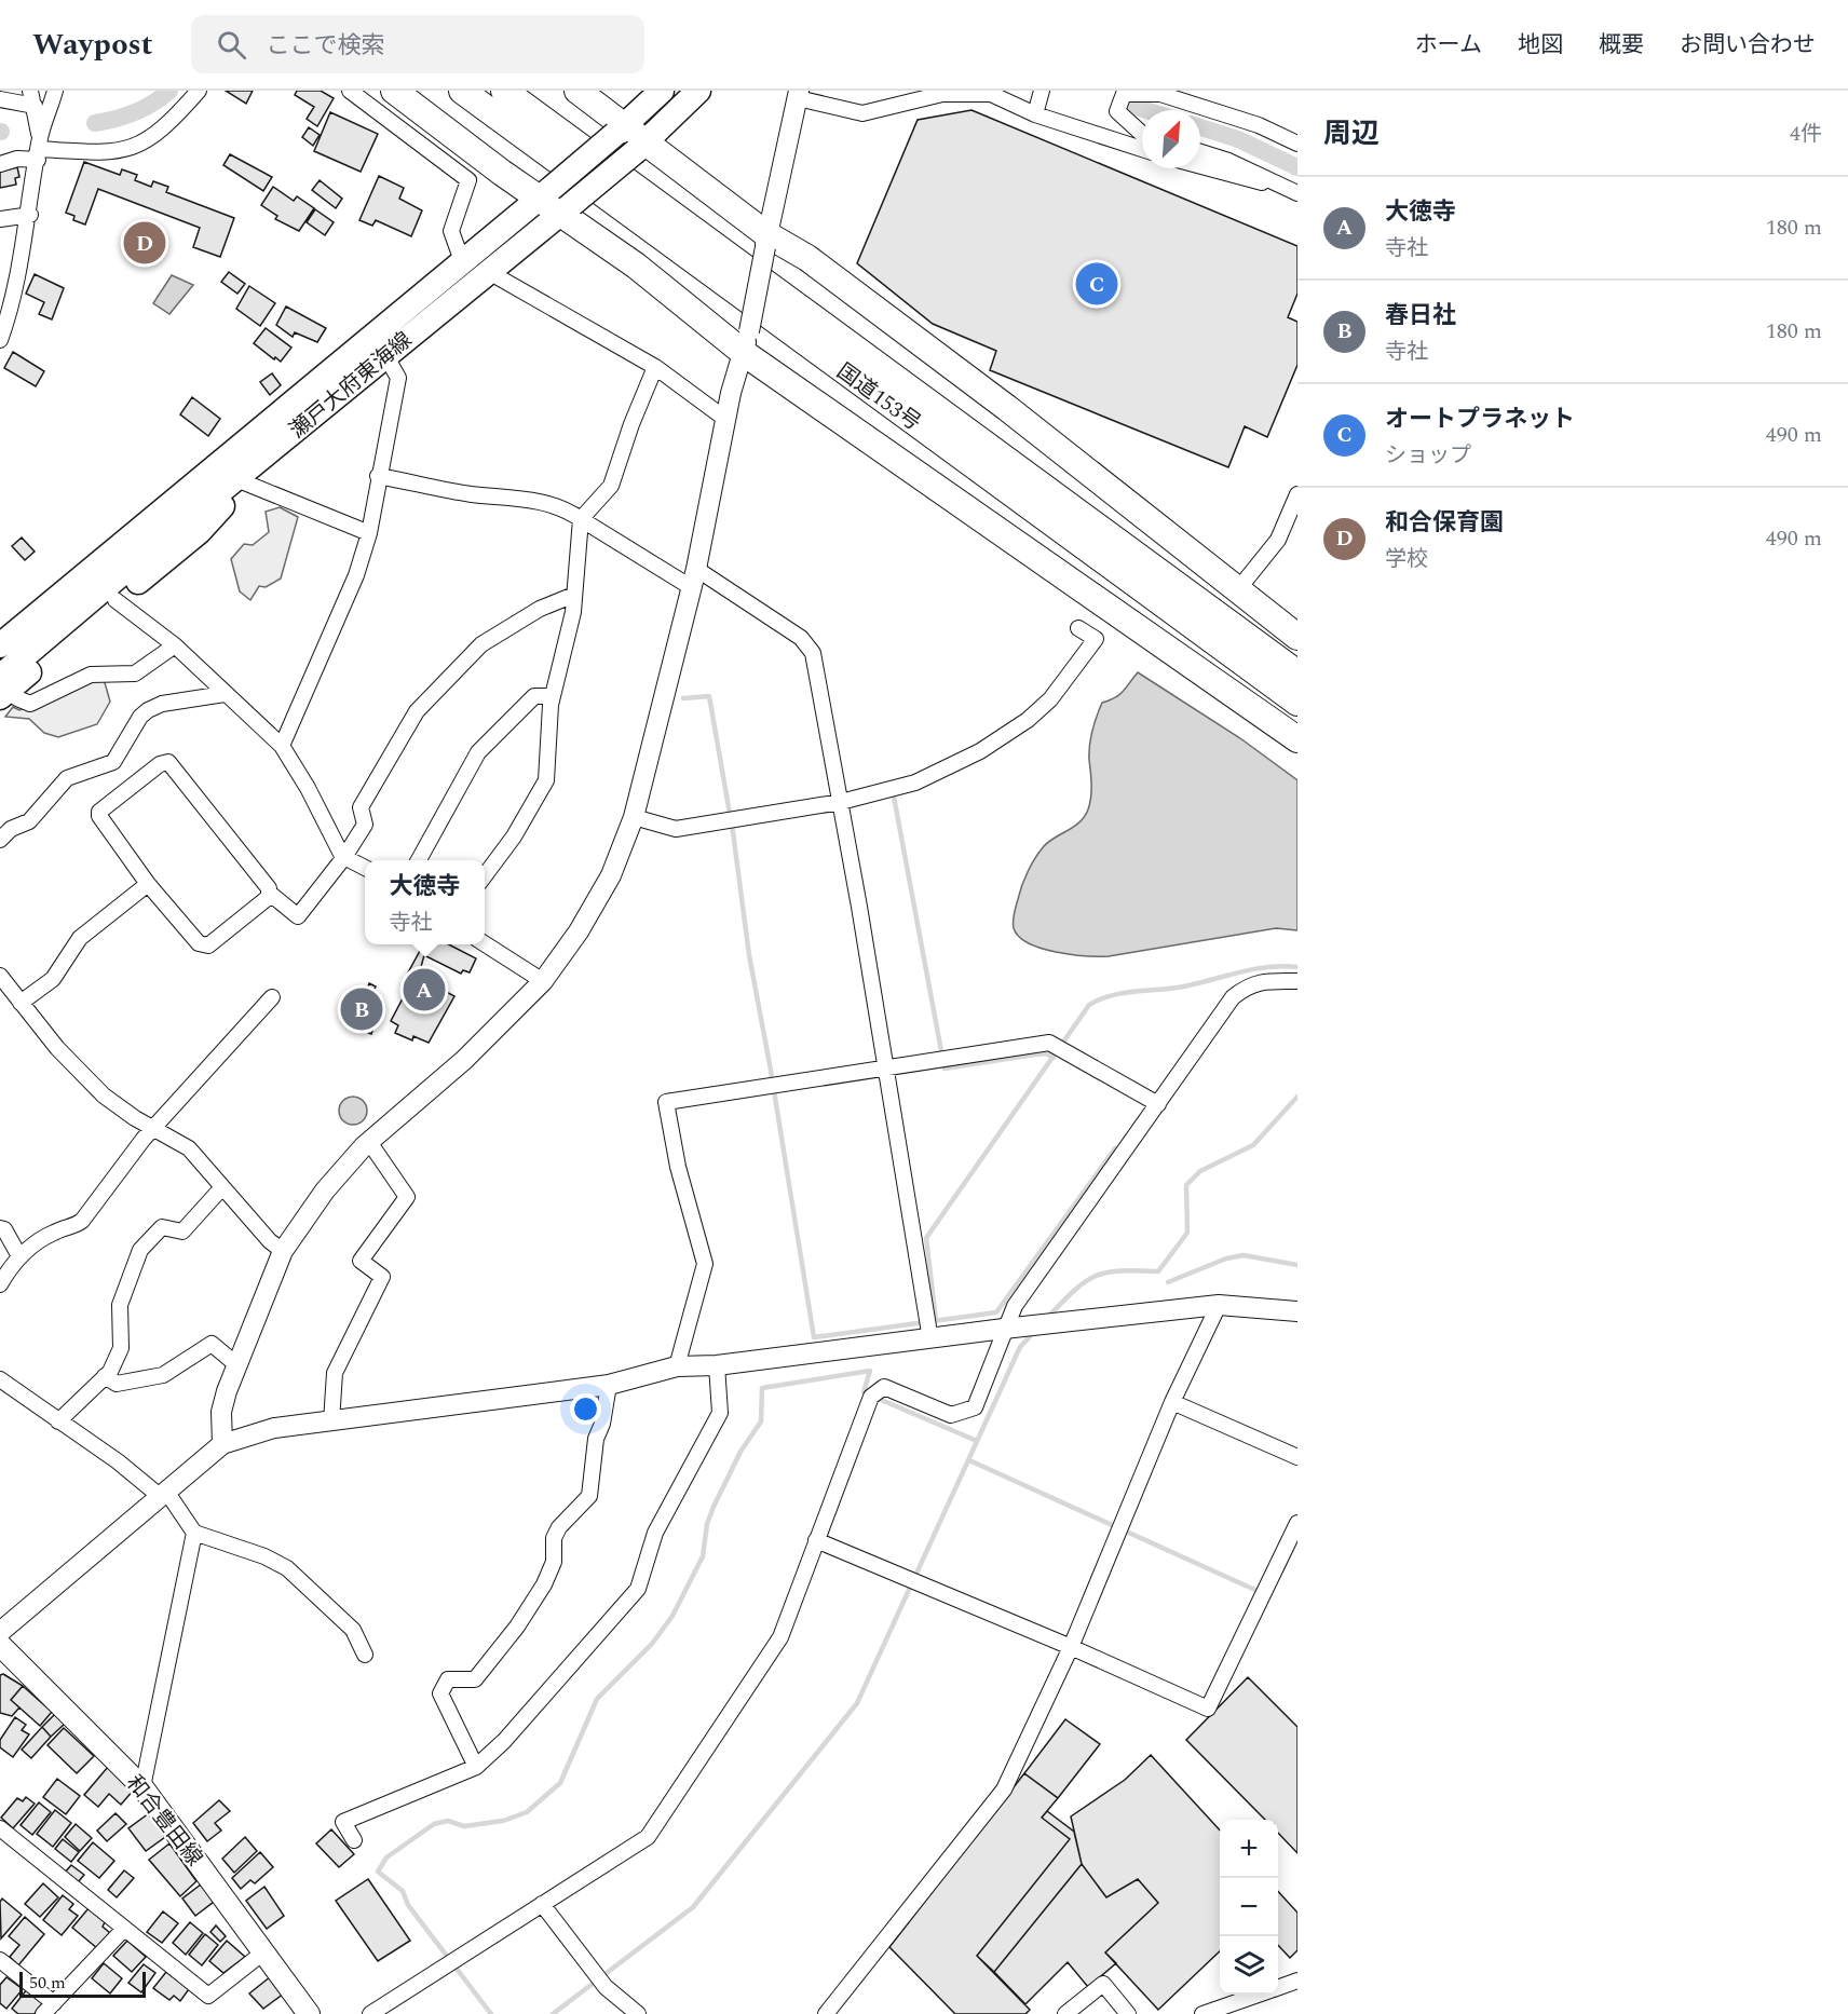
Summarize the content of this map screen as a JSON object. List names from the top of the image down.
{
  "streets": {
    "highway": ["国道153号"],
    "main road": ["瀬戸大府東海線", "和合豊田線"]
  },
  "scale_bar": "50 m",
  "north": "top right",
  "page": {
    "header": "Waypost",
    "search": "ここで検索",
    "nav": [
      "ホーム",
      "地図",
      "概要",
      "お問い合わせ"
    ],
    "heading": ["周辺", "4件"],
    "list": [
      {
        "mark": "A",
        "name": "大徳寺",
        "note": "寺社",
        "value": "180 m"
      },
      {
        "mark": "B",
        "name": "春日社",
        "note": "寺社",
        "value": "180 m"
      },
      {
        "mark": "C",
        "name": "オートプラネット",
        "note": "ショップ",
        "value": "490 m"
      },
      {
        "mark": "D",
        "name": "和合保育園",
        "note": "学校",
        "value": "490 m"
      }
    ],
    "pins": [
      "D",
      "C",
      "A",
      "B"
    ],
    "popup": ["大徳寺", "寺社"],
    "map_buttons": ["+", "−"],
    "scale": "50 m"
  }
}
